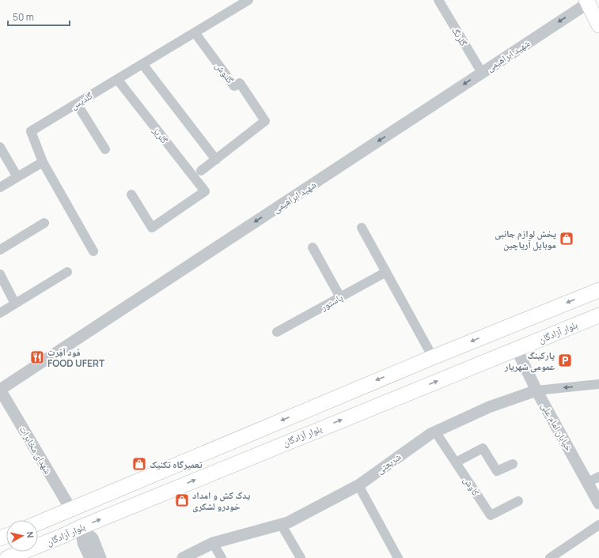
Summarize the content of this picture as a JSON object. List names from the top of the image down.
{
  "streets": {
    "main road": ["بلوار آزادگان"],
    "street": [
      "گلرنگ",
      "شهید ابراهیمی",
      "گلنوش",
      "گلدیس",
      "گلریز",
      "پاستور",
      "خیابان امام علی",
      "شهدای مخابرات",
      "شریعتی",
      "کاوش"
    ]
  },
  "crossings": [
    ["گلرنگ", "شهید ابراهیمی"],
    ["شهید ابراهیمی", "شهدای مخابرات"],
    ["گلنوش", "گلدیس"],
    ["گلدیس", "گلریز"],
    ["بلوار آزادگان", "خیابان امام علی"],
    ["خیابان امام علی", "شریعتی"],
    ["شریعتی", "کاوش"]
  ],
  "one_way": ["شهید ابراهیمی"],
  "places": {
    "shop": ["پخش لوازم جانبی موبایل آریاچین", "تعمیرگاه تکنیک", "یدک کش و امداد خودرو لشکری"],
    "restaurant": ["فود آفِرت FOOD UFERT"],
    "parking": ["پارکینگ عمومی شهریار"]
  },
  "scale_bar": "50 m",
  "north": "right"
}
